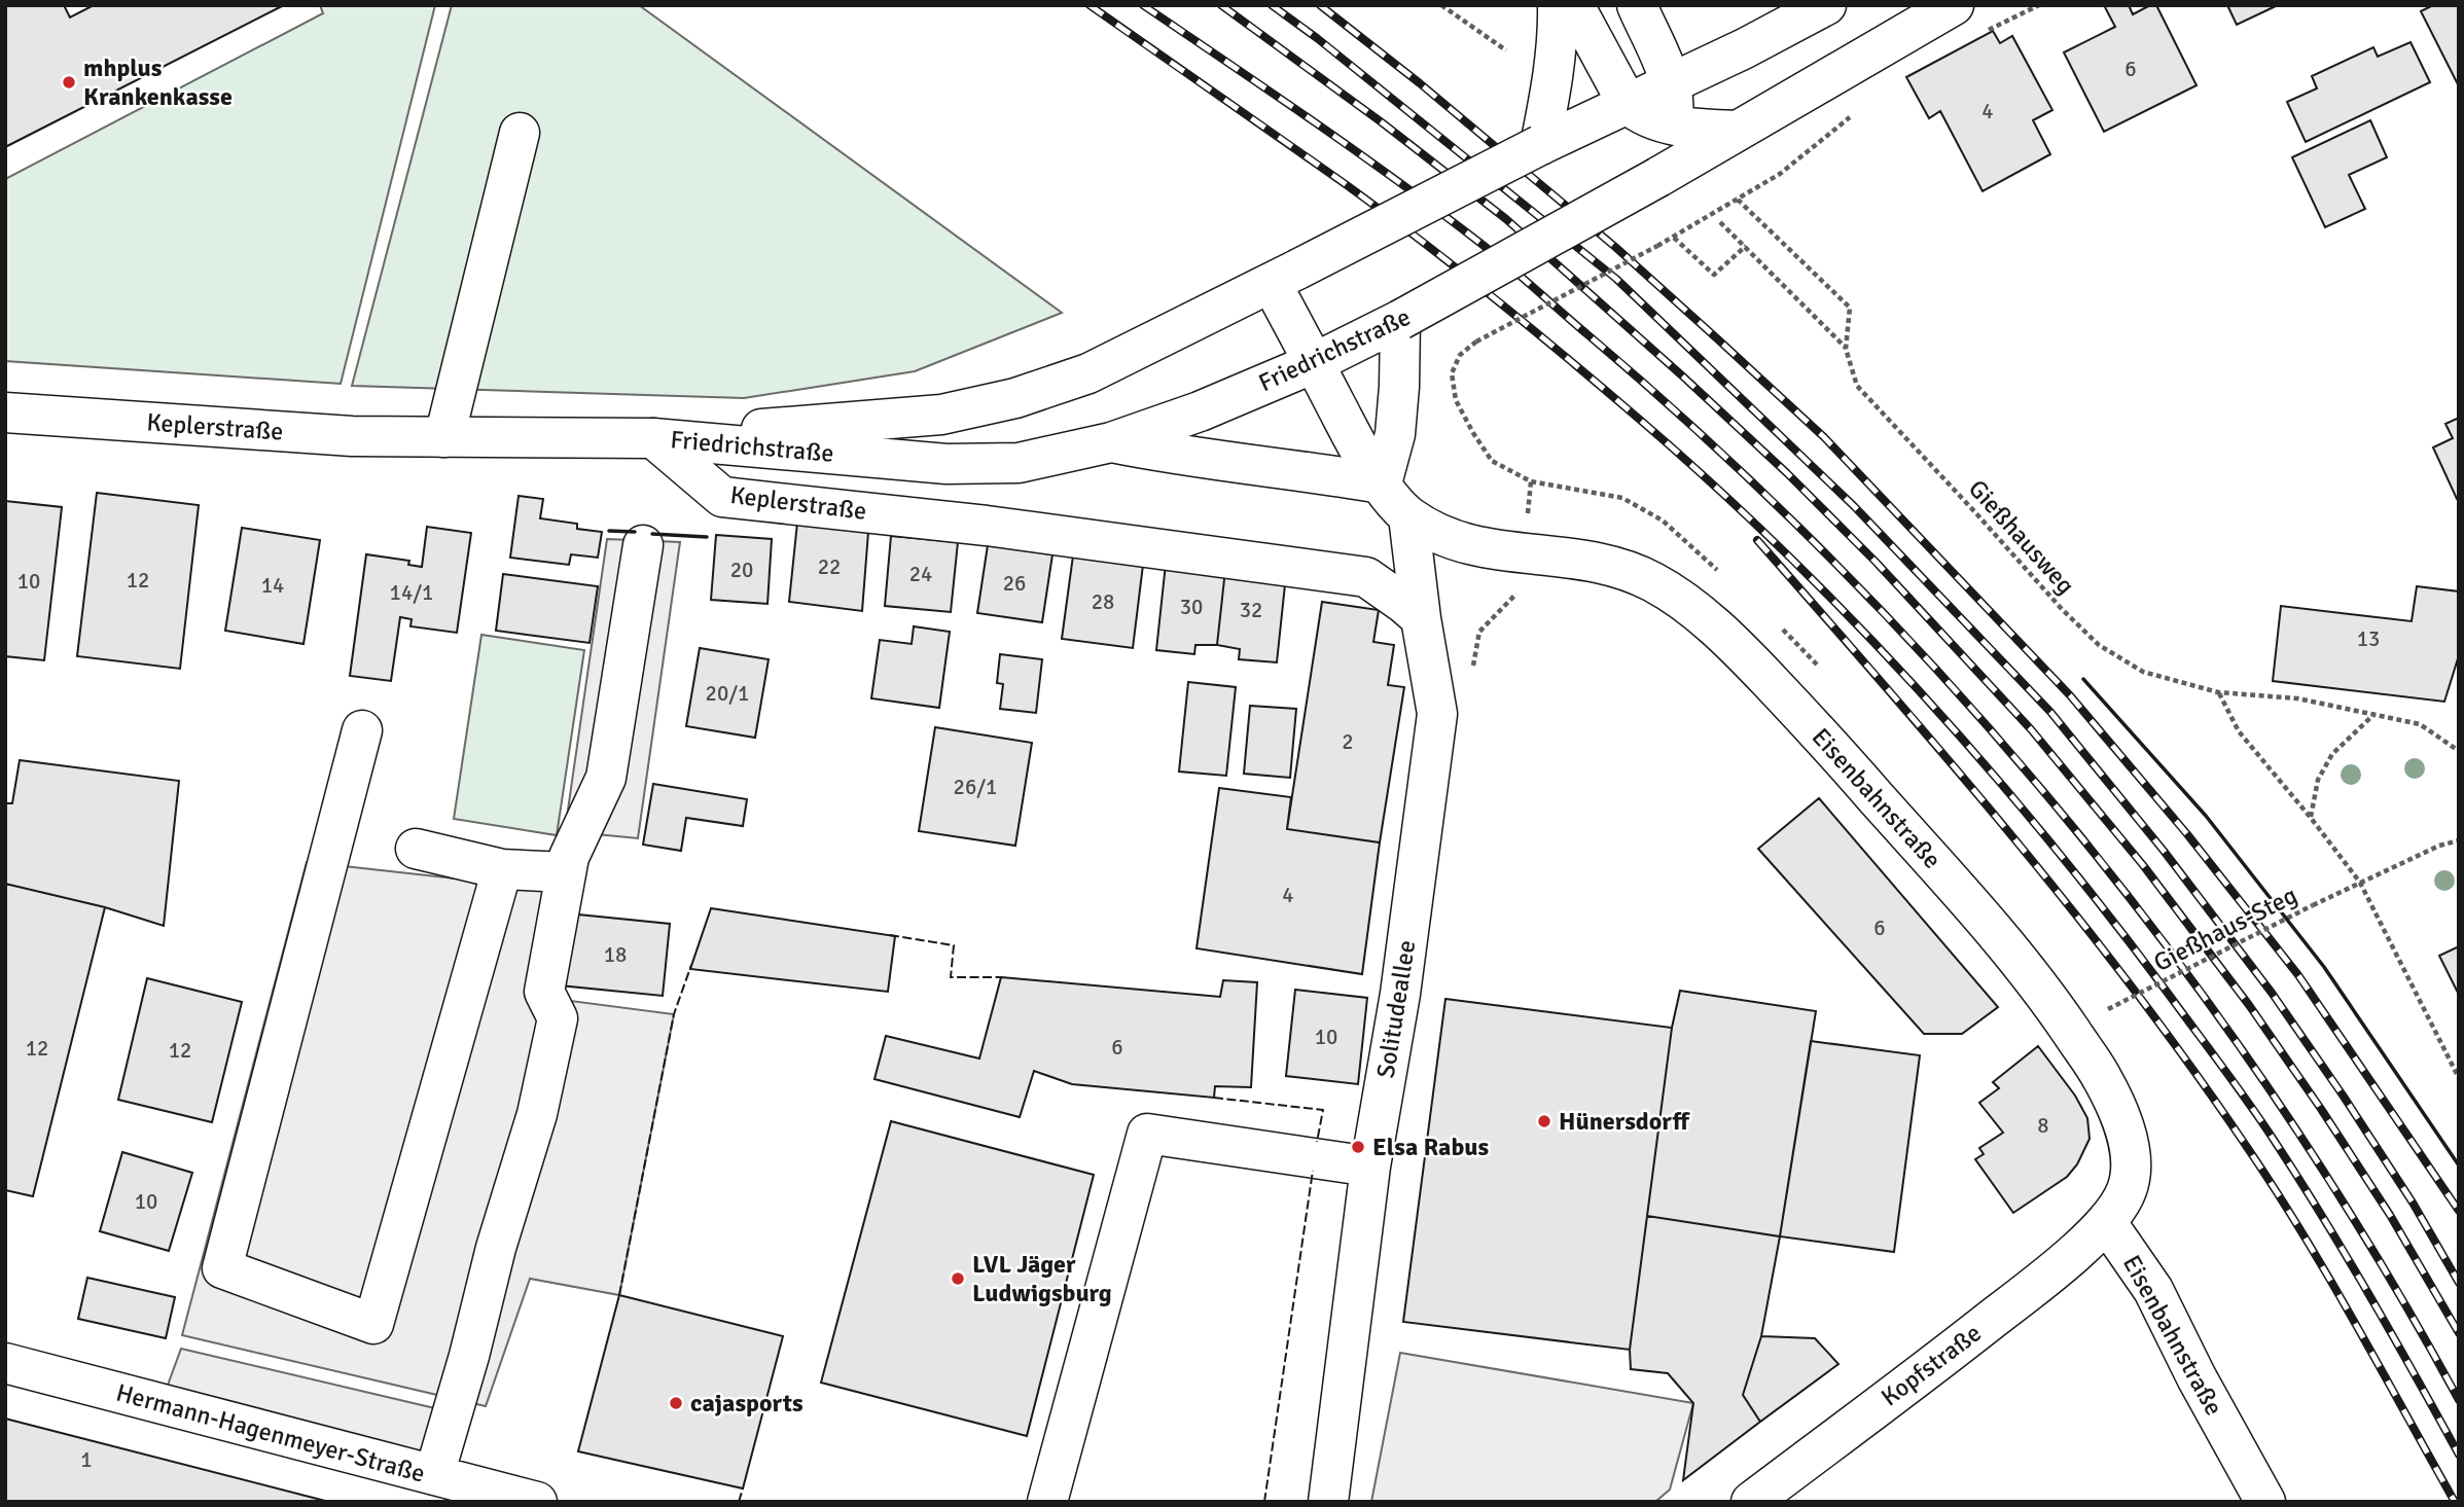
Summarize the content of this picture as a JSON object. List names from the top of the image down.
{
  "streets": {
    "street": [
      "Friedrichstraße",
      "Keplerstraße",
      "Eisenbahnstraße",
      "Solitudeallee",
      "Kopfstraße",
      "Hermann-Hagenmeyer-Straße"
    ],
    "path": ["Gießhausweg", "Gießhaus-Steg"]
  },
  "crossings": [
    ["Friedrichstraße", "Keplerstraße"],
    ["Friedrichstraße", "Eisenbahnstraße"],
    ["Keplerstraße", "Solitudeallee"],
    ["Eisenbahnstraße", "Solitudeallee"],
    ["Eisenbahnstraße", "Kopfstraße"]
  ],
  "places": [
    "mhplus Krankenkasse",
    "Hünersdorff",
    "Elsa Rabus",
    "LVL Jäger Ludwigsburg",
    "cajasports"
  ],
  "house_numbers": [
    "6",
    "4",
    "22",
    "20",
    "24",
    "12",
    "10",
    "26",
    "14",
    "14/1",
    "28",
    "30",
    "32",
    "13",
    "20/1",
    "2",
    "26/1",
    "4",
    "6",
    "18",
    "10",
    "6",
    "12",
    "12",
    "8",
    "10",
    "1"
  ]
}
